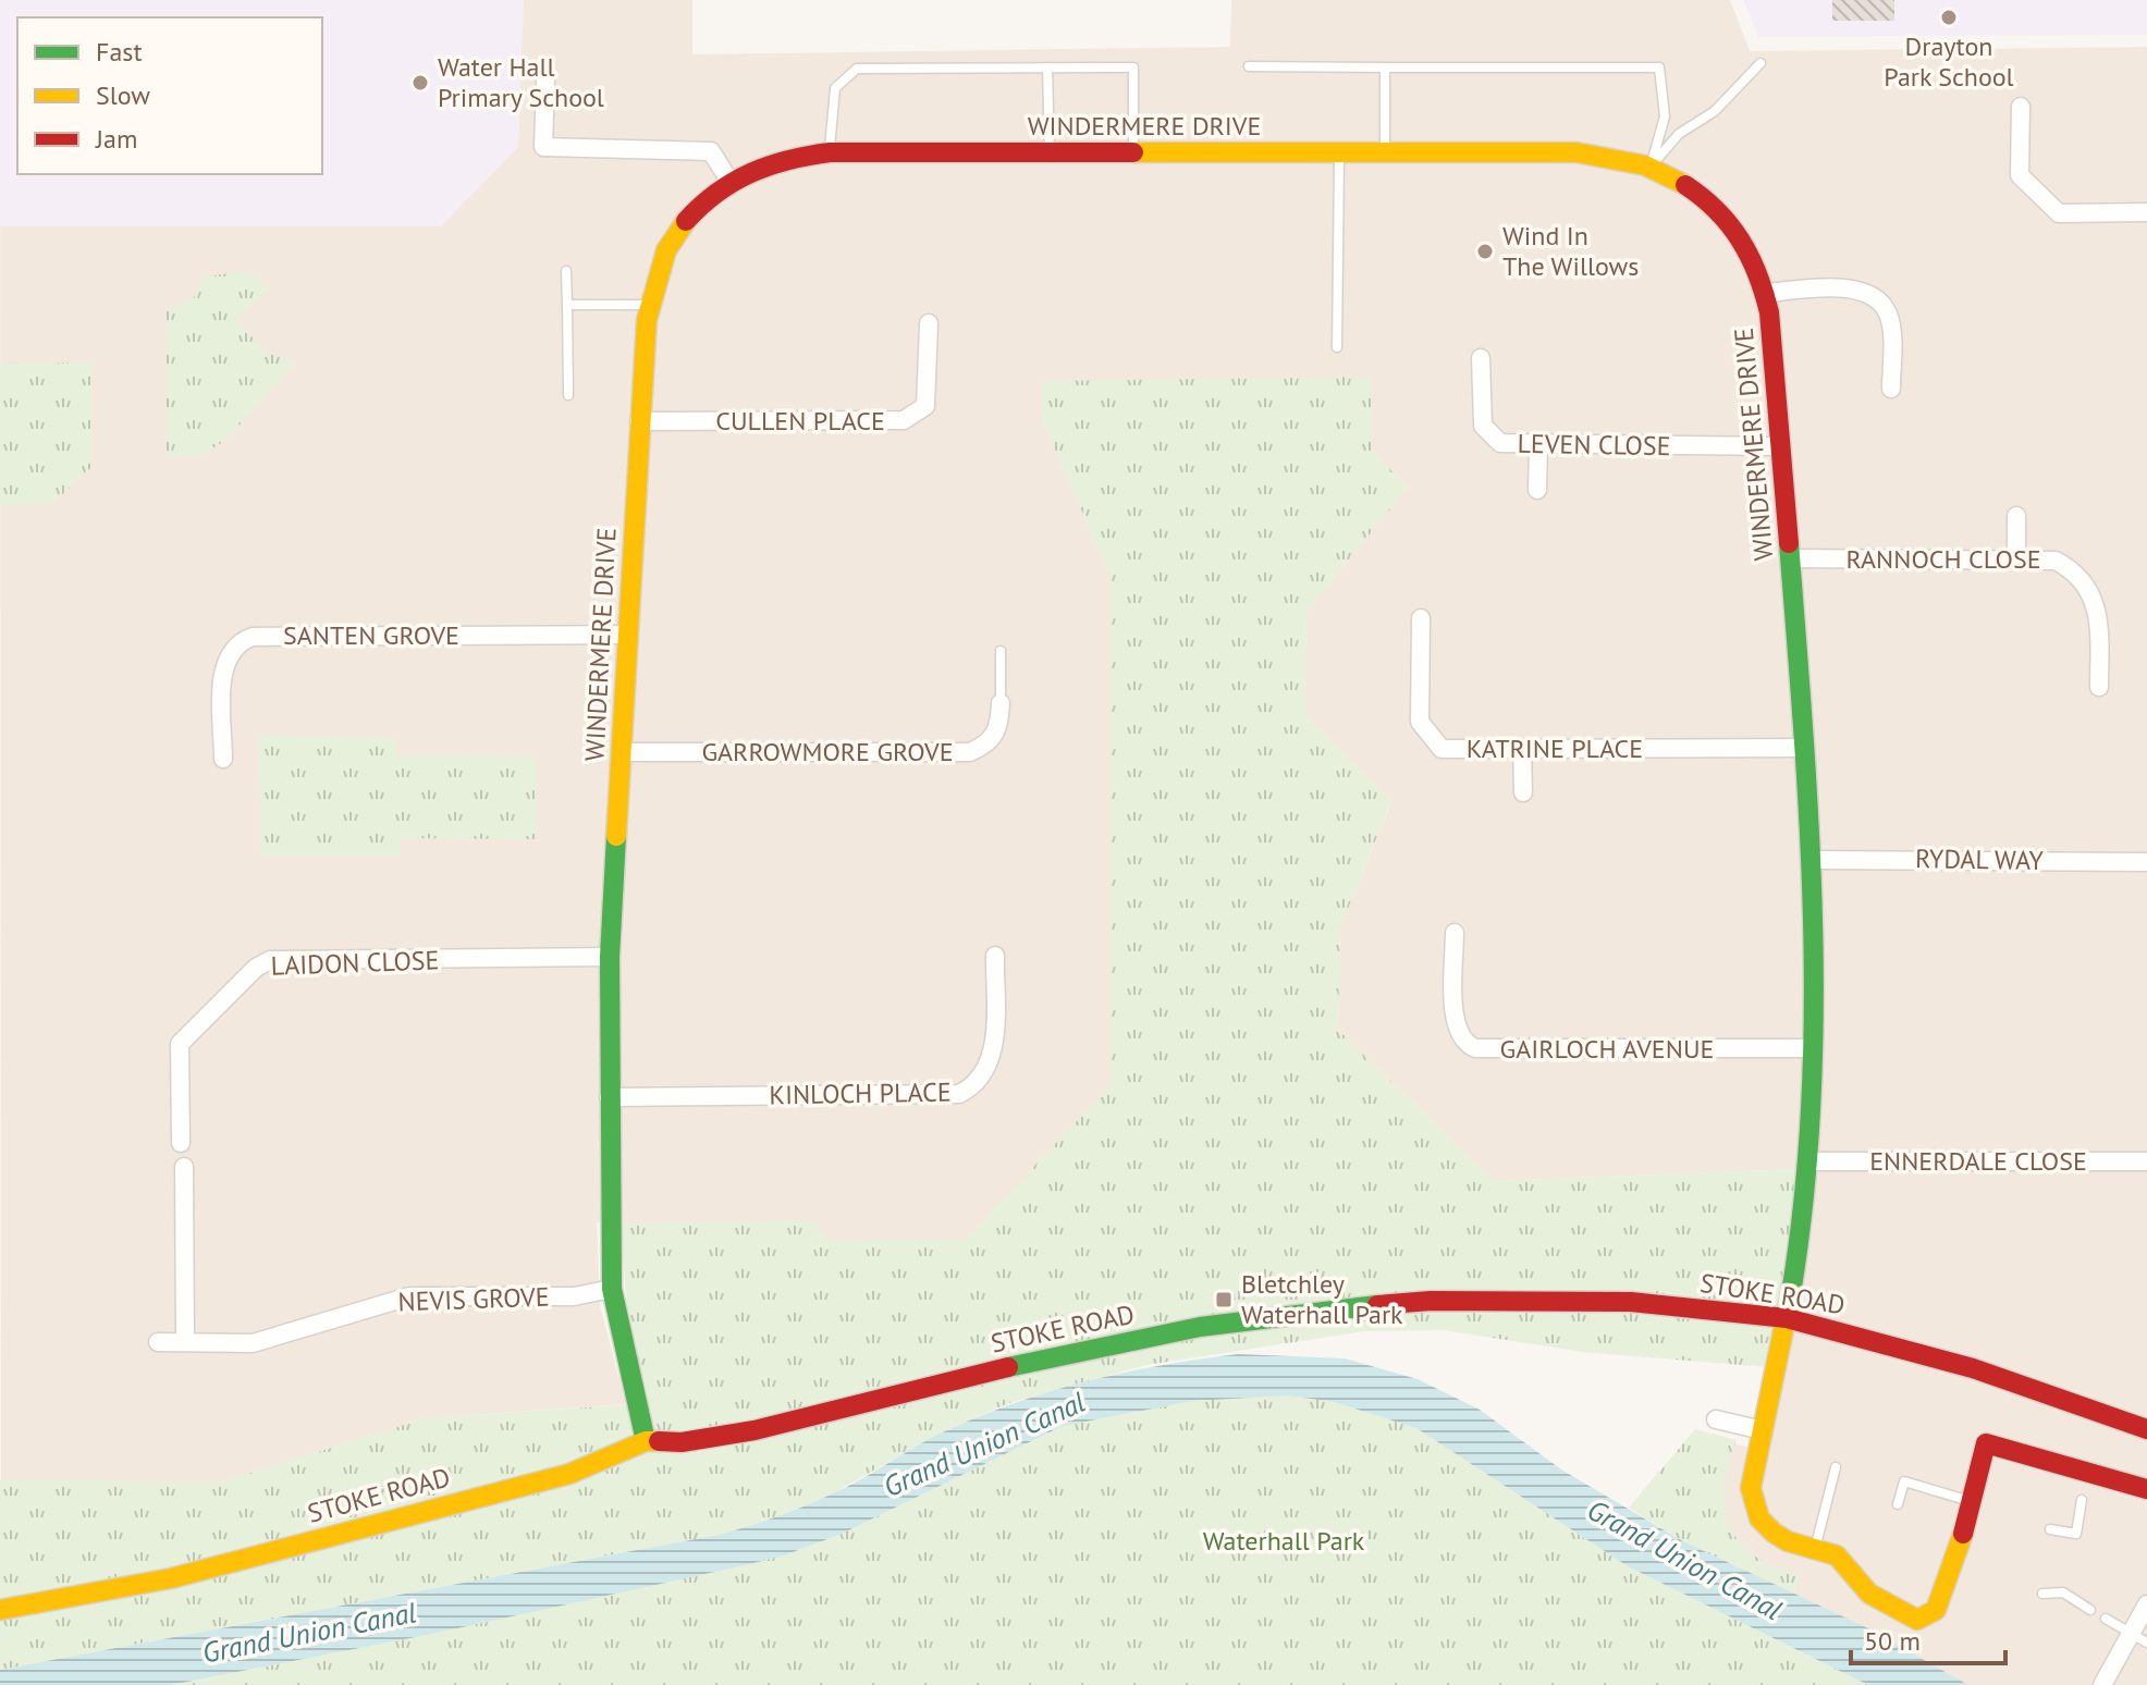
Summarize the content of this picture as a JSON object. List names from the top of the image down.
{
  "streets": {
    "street": [
      "WINDERMERE DRIVE",
      "CULLEN PLACE",
      "LEVEN CLOSE",
      "RANNOCH CLOSE",
      "SANTEN GROVE",
      "KATRINE PLACE",
      "GARROWMORE GROVE",
      "RYDAL WAY",
      "LAIDON CLOSE",
      "GAIRLOCH AVENUE",
      "KINLOCH PLACE",
      "ENNERDALE CLOSE",
      "STOKE ROAD",
      "NEVIS GROVE"
    ]
  },
  "crossings": [
    ["WINDERMERE DRIVE", "CULLEN PLACE"],
    ["WINDERMERE DRIVE", "LEVEN CLOSE"],
    ["WINDERMERE DRIVE", "RANNOCH CLOSE"],
    ["WINDERMERE DRIVE", "SANTEN GROVE"],
    ["WINDERMERE DRIVE", "KATRINE PLACE"],
    ["WINDERMERE DRIVE", "GARROWMORE GROVE"],
    ["WINDERMERE DRIVE", "RYDAL WAY"],
    ["WINDERMERE DRIVE", "LAIDON CLOSE"],
    ["WINDERMERE DRIVE", "GAIRLOCH AVENUE"],
    ["WINDERMERE DRIVE", "KINLOCH PLACE"],
    ["WINDERMERE DRIVE", "ENNERDALE CLOSE"],
    ["WINDERMERE DRIVE", "STOKE ROAD"],
    ["WINDERMERE DRIVE", "NEVIS GROVE"]
  ],
  "water": ["Grand Union Canal"],
  "parks": ["Waterhall Park"],
  "places": {
    "other": ["Drayton Park School", "Water Hall Primary School", "Wind In The Willows"],
    "transit": ["Bletchley Waterhall Park"]
  },
  "legend": ["Fast", "Slow", "Jam"],
  "scale_bar": "50 m"
}
